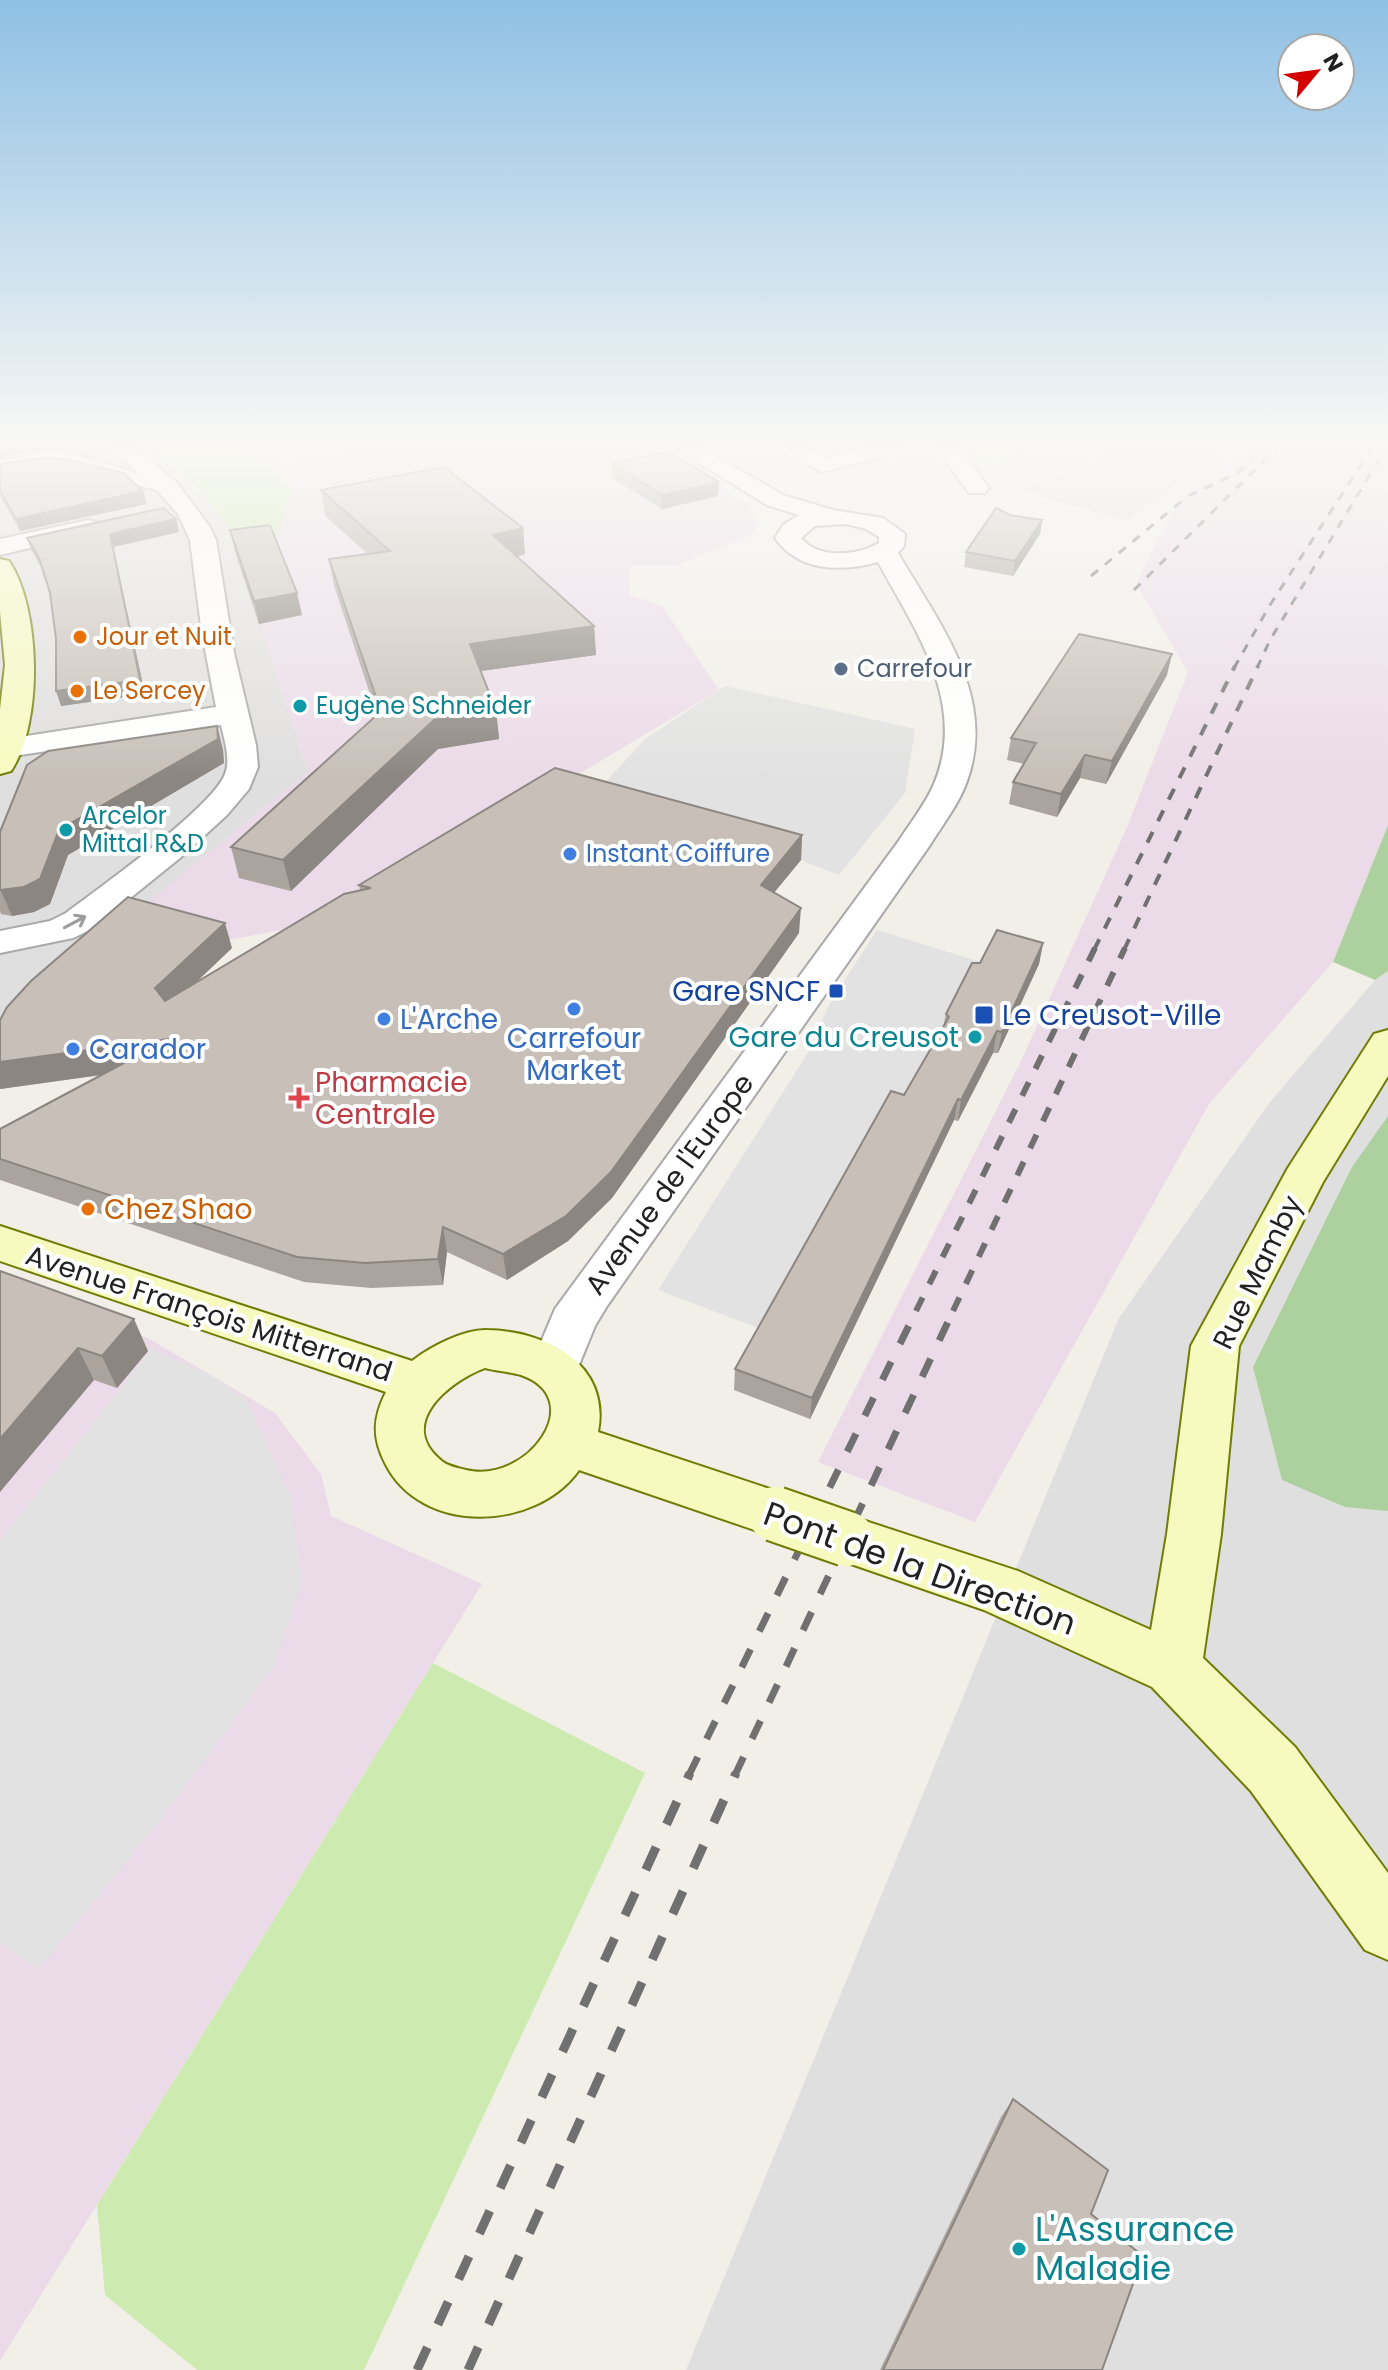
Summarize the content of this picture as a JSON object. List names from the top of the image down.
{
  "streets": {
    "main road": ["Rue Mamby", "Avenue François Mitterrand", "Pont de la Direction"],
    "street": ["Avenue de l'Europe"]
  },
  "crossings": [
    ["Avenue de l'Europe", "Avenue François Mitterrand"],
    ["Avenue de l'Europe", "Pont de la Direction"],
    ["Rue Mamby", "Pont de la Direction"],
    ["Avenue François Mitterrand", "Pont de la Direction"]
  ],
  "places": {
    "other": [
      "Jour et Nuit",
      "Carrefour",
      "Le Sercey",
      "Eugène Schneider",
      "Arcelor Mittal R&D",
      "Instant Coiffure",
      "Carrefour Market",
      "L'Arche",
      "Gare du Creusot",
      "Carador",
      "Chez Shao",
      "L'Assurance Maladie"
    ],
    "transit": ["Gare SNCF", "Le Creusot-Ville"],
    "health": ["Pharmacie Centrale"]
  },
  "north": "top right"
}
